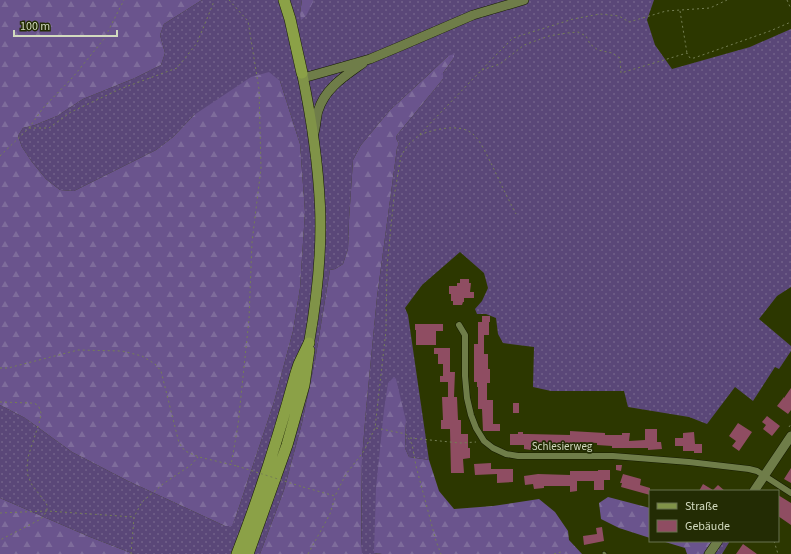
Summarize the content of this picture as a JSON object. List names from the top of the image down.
{
  "streets": {
    "street": ["Schlesierweg"]
  },
  "legend": ["Straße", "Gebäude"],
  "scale_bar": "100 m"
}
